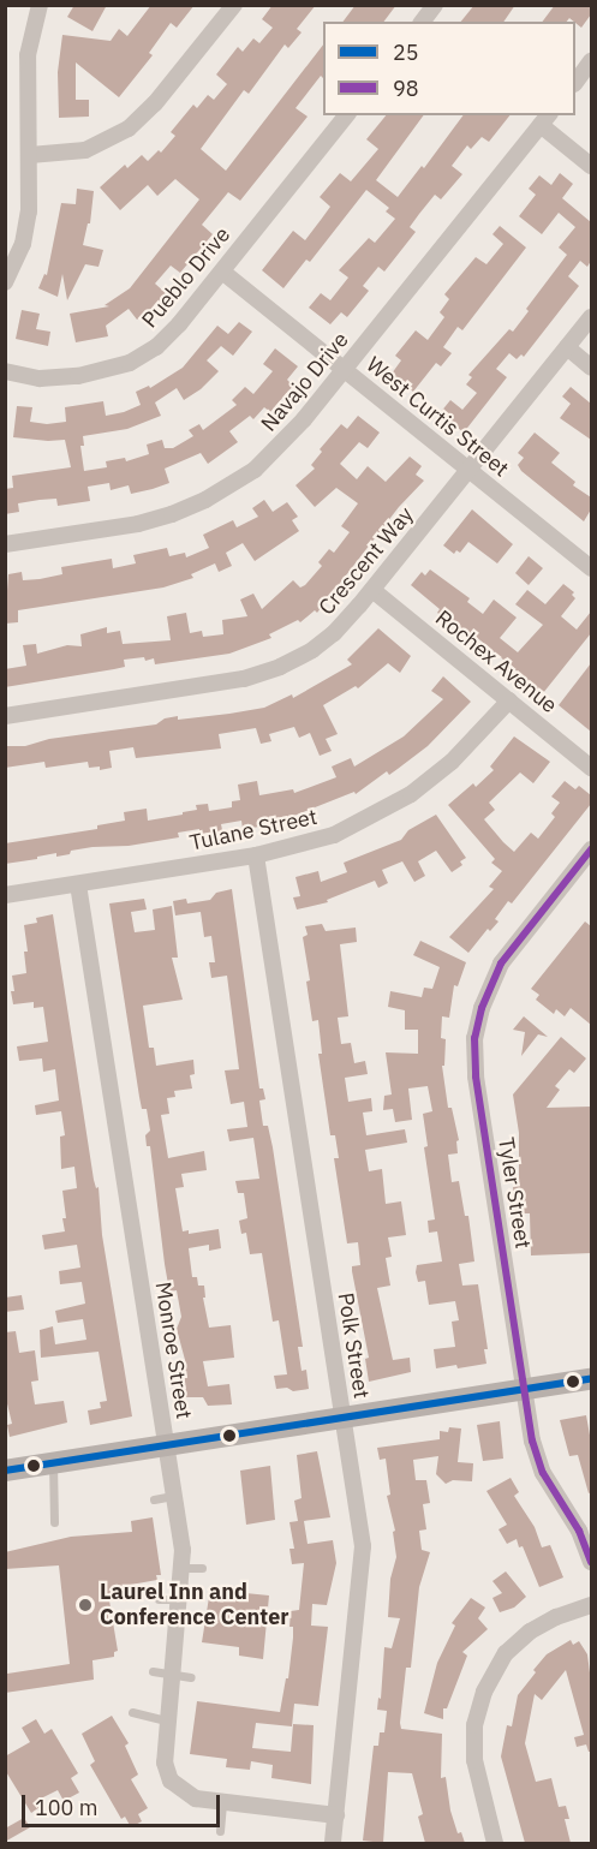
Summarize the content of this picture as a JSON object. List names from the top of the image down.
{
  "streets": {
    "street": [
      "Pueblo Drive",
      "Navajo Drive",
      "West Curtis Street",
      "Crescent Way",
      "Rochex Avenue",
      "Tulane Street",
      "Tyler Street",
      "Polk Street",
      "Monroe Street"
    ]
  },
  "crossings": [
    ["Pueblo Drive", "West Curtis Street"],
    ["Navajo Drive", "West Curtis Street"],
    ["West Curtis Street", "Crescent Way"],
    ["Crescent Way", "Rochex Avenue"],
    ["Rochex Avenue", "Tulane Street"],
    ["Tulane Street", "Polk Street"],
    ["Tulane Street", "Monroe Street"],
    ["Polk Street", "Monroe Street"]
  ],
  "places": ["Laurel Inn and Conference Center"],
  "lines": ["transit line 98", "transit line 25"],
  "legend": ["25", "98"],
  "scale_bar": "100 m"
}
